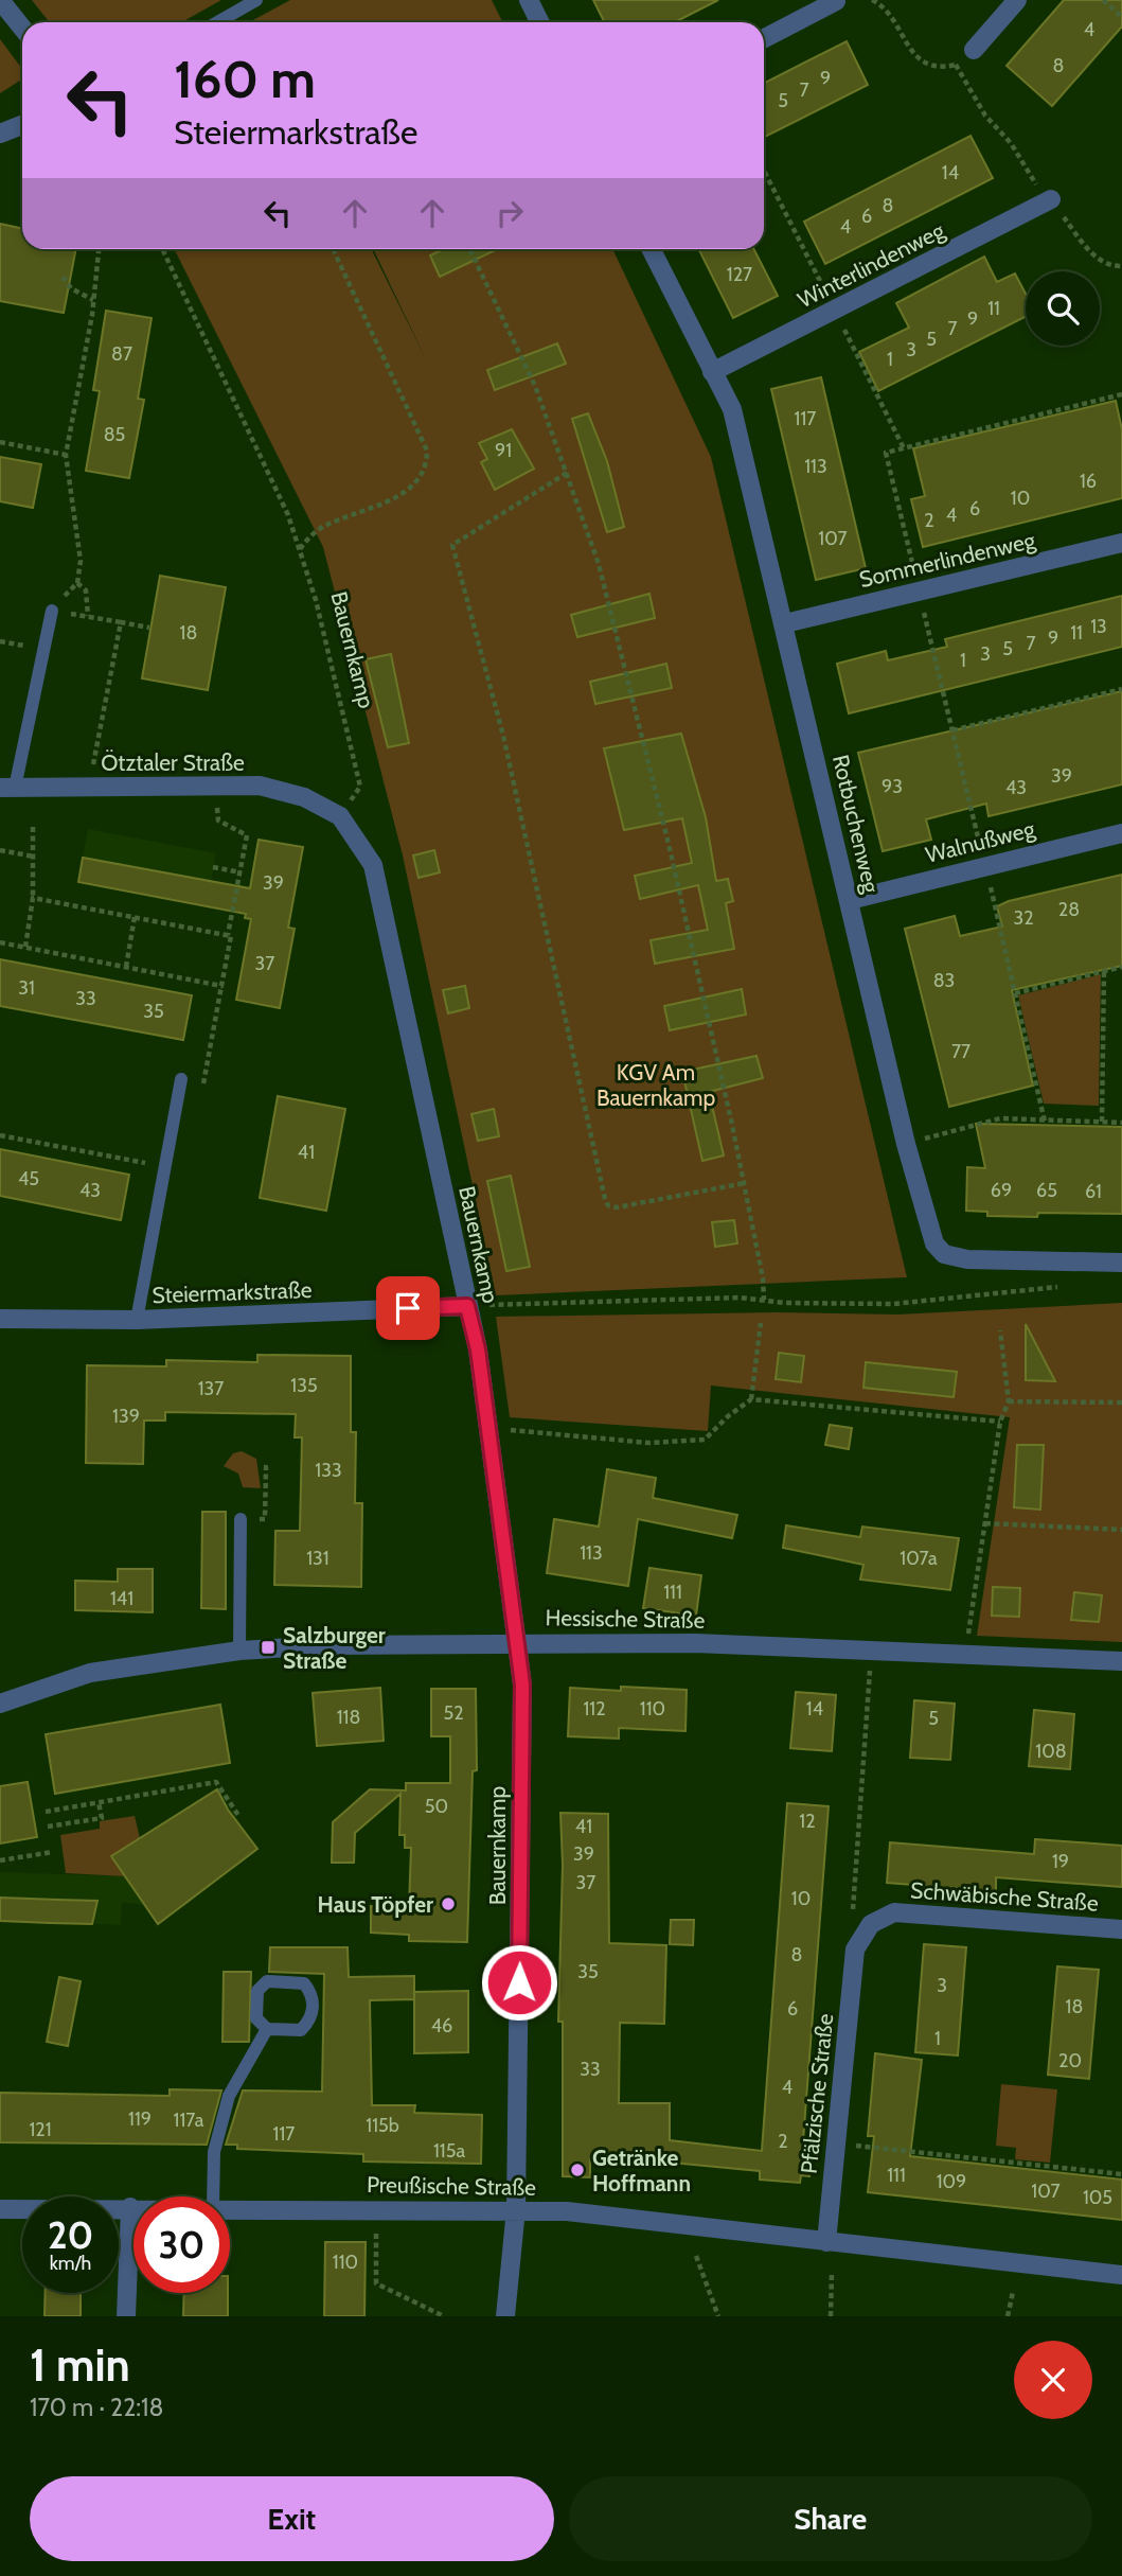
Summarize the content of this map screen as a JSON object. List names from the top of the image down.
{
  "streets": {
    "street": [
      "Winterlindenweg",
      "Sommerlindenweg",
      "Bauernkamp",
      "Ötztaler Straße",
      "Rotbuchenweg",
      "Walnußweg",
      "Steiermarkstraße",
      "Hessische Straße",
      "Schwäbische Straße",
      "Pfälzische Straße",
      "Preußische Straße"
    ]
  },
  "crossings": [
    ["Winterlindenweg", "Rotbuchenweg"],
    ["Sommerlindenweg", "Rotbuchenweg"],
    ["Bauernkamp", "Ötztaler Straße"],
    ["Bauernkamp", "Steiermarkstraße"],
    ["Bauernkamp", "Hessische Straße"],
    ["Bauernkamp", "Preußische Straße"],
    ["Rotbuchenweg", "Walnußweg"],
    ["Schwäbische Straße", "Pfälzische Straße"],
    ["Pfälzische Straße", "Preußische Straße"]
  ],
  "parks": ["KGV Am Bauernkamp"],
  "places": {
    "transit": ["Salzburger Straße"],
    "other": ["Haus Töpfer", "Getränke Hoffmann"]
  },
  "house_numbers": [
    "4",
    "8",
    "9",
    "7",
    "5",
    "14",
    "8",
    "6",
    "4",
    "127",
    "11",
    "9",
    "7",
    "5",
    "3",
    "87",
    "1",
    "117",
    "85",
    "91",
    "113",
    "16",
    "10",
    "6",
    "4",
    "2",
    "107",
    "13",
    "18",
    "11",
    "9",
    "7",
    "5",
    "3",
    "1",
    "39",
    "93",
    "43",
    "39",
    "28",
    "32",
    "37",
    "83",
    "31",
    "33",
    "35",
    "77",
    "41",
    "45",
    "43",
    "69",
    "65",
    "61",
    "135",
    "137",
    "139",
    "133",
    "113",
    "131",
    "107a",
    "111",
    "141",
    "112",
    "110",
    "14",
    "52",
    "118",
    "5",
    "108",
    "50",
    "12",
    "41",
    "39",
    "19",
    "37",
    "10",
    "8",
    "35",
    "3",
    "18",
    "6",
    "46",
    "1",
    "20",
    "33",
    "4",
    "119",
    "117a",
    "115b",
    "121",
    "117",
    "2",
    "115a",
    "111",
    "109",
    "107",
    "105",
    "110"
  ],
  "page": {
    "turn": ["160 m", "Steiermarkstraße"],
    "speed": "20 km/h",
    "limit": "30",
    "heading": ["1 min", "170 m · 22:18"],
    "buttons": ["Exit", "Share"]
  }
}
